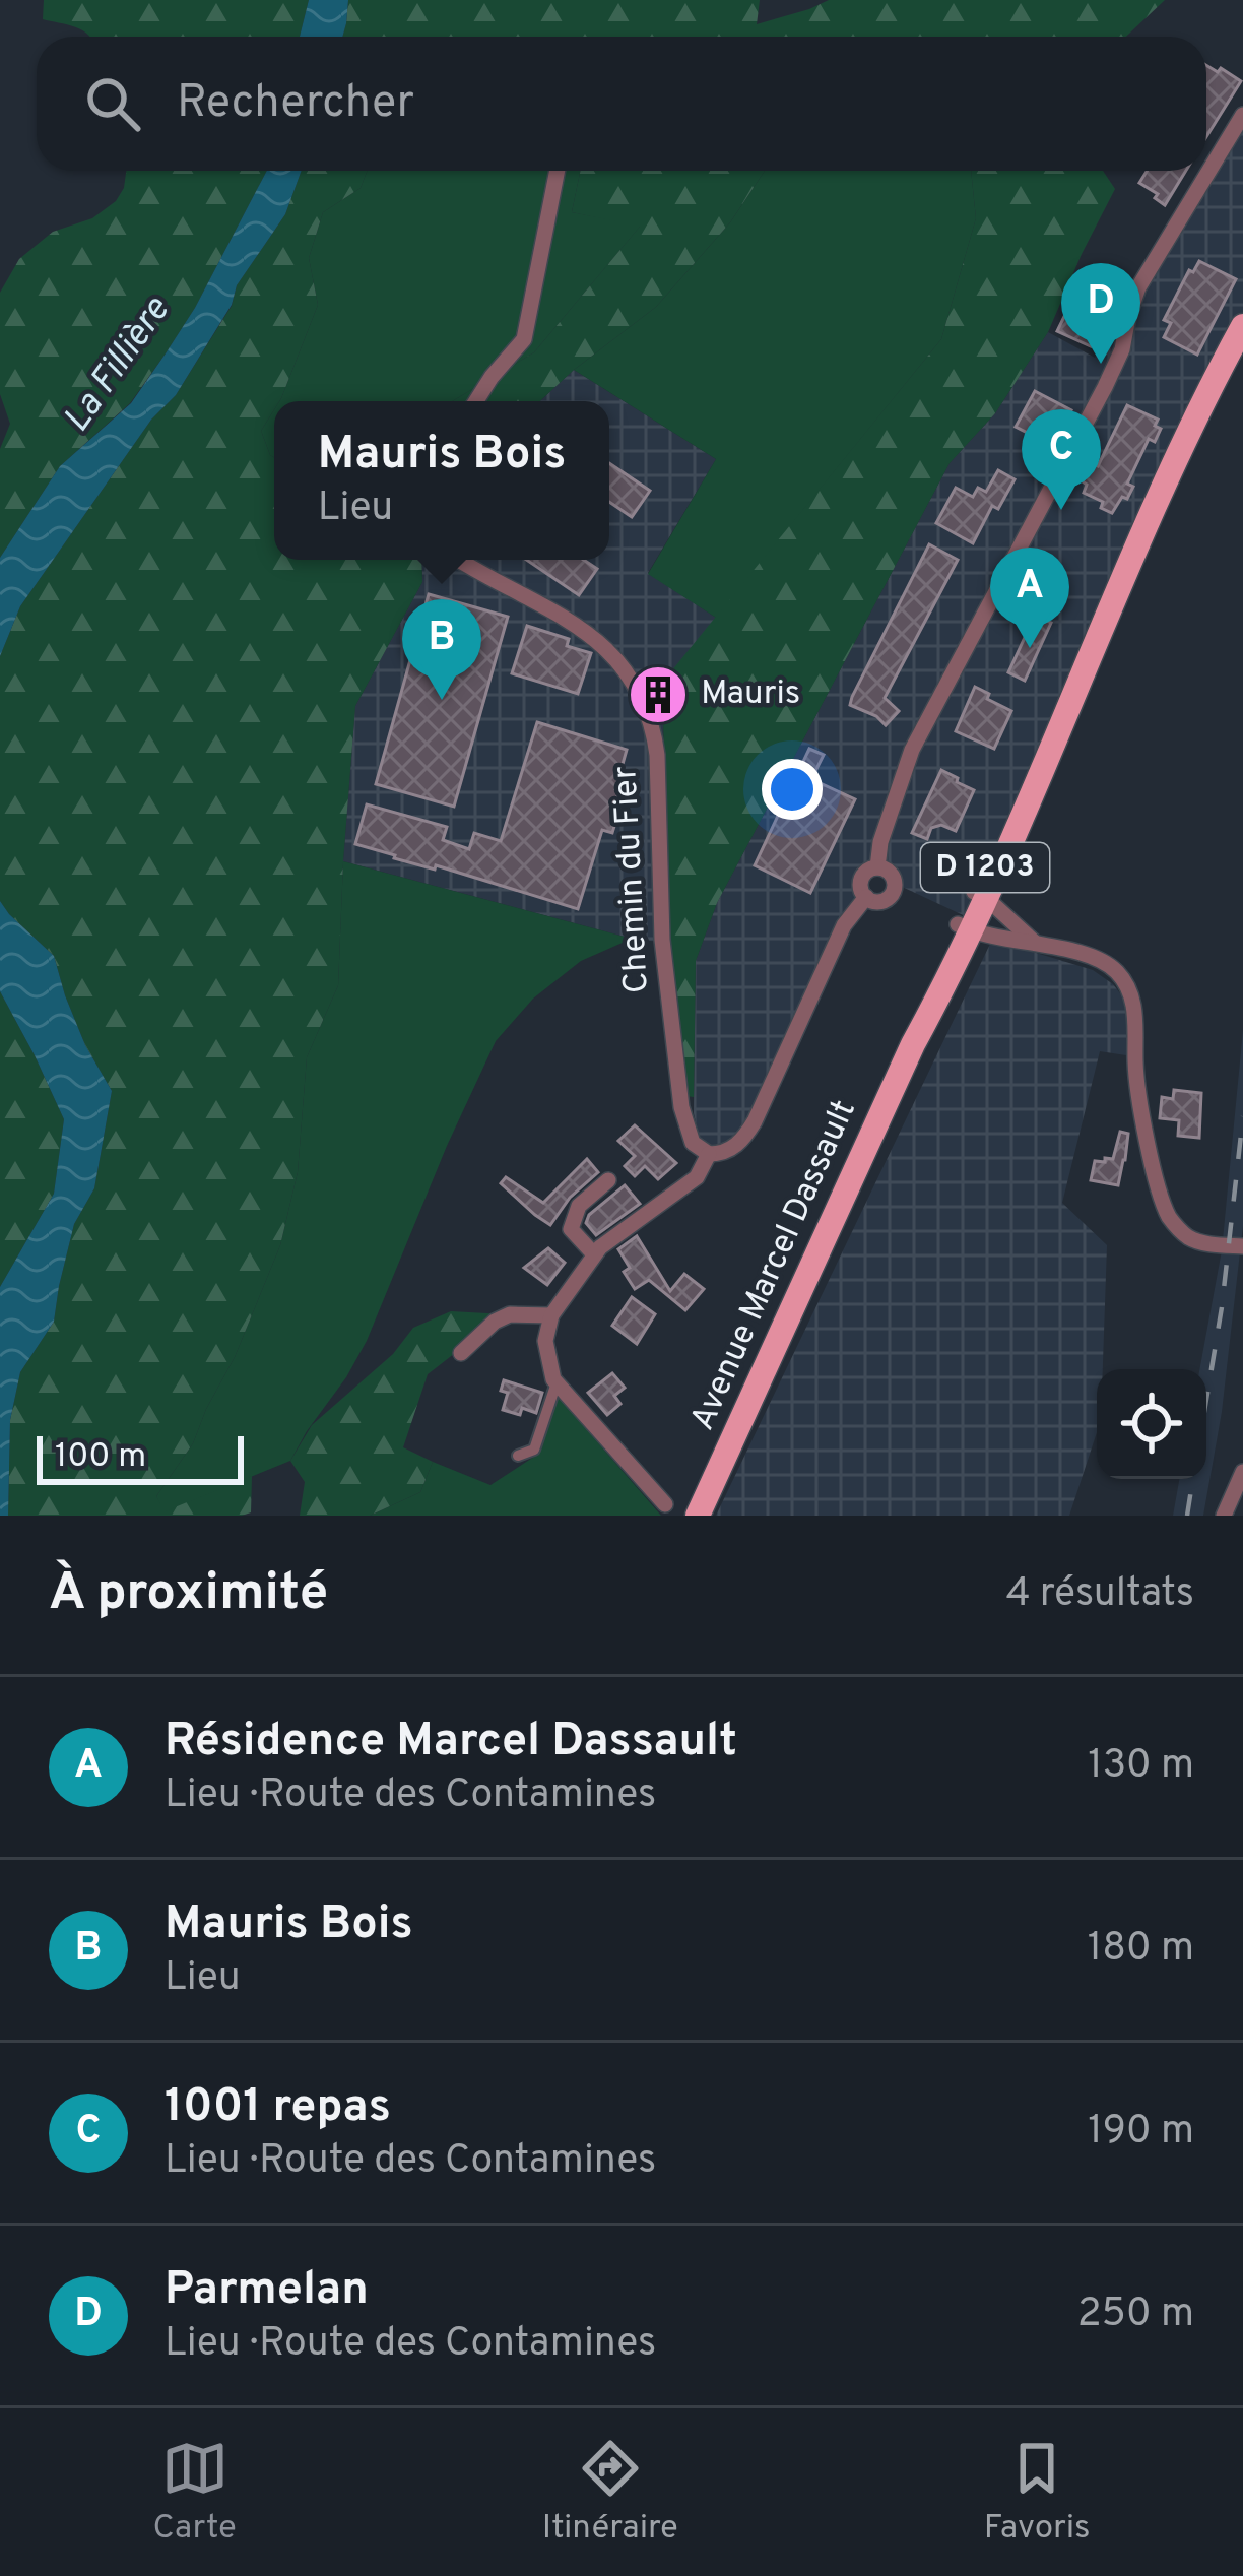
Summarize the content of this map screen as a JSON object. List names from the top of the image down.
{
  "streets": {
    "main road": ["D 1203", "Avenue Marcel Dassault"],
    "street": ["Chemin du Fier"]
  },
  "water": ["La Fillière"],
  "places": {
    "building": ["Mauris"]
  },
  "scale_bar": "100 m",
  "page": {
    "search": "Rechercher",
    "pins": [
      "D",
      "C",
      "A",
      "B"
    ],
    "popup": ["Mauris Bois", "Lieu"],
    "scale": "100 m",
    "heading": ["À proximité", "4 résultats"],
    "list": [
      {
        "mark": "A",
        "name": "Résidence Marcel Dassault",
        "note": "Lieu · Route des Contamines",
        "value": "130 m"
      },
      {
        "mark": "B",
        "name": "Mauris Bois",
        "note": "Lieu",
        "value": "180 m"
      },
      {
        "mark": "C",
        "name": "1001 repas",
        "note": "Lieu · Route des Contamines",
        "value": "190 m"
      },
      {
        "mark": "D",
        "name": "Parmelan",
        "note": "Lieu · Route des Contamines",
        "value": "250 m"
      }
    ],
    "nav": ["Carte", "Itinéraire", "Favoris"]
  }
}
